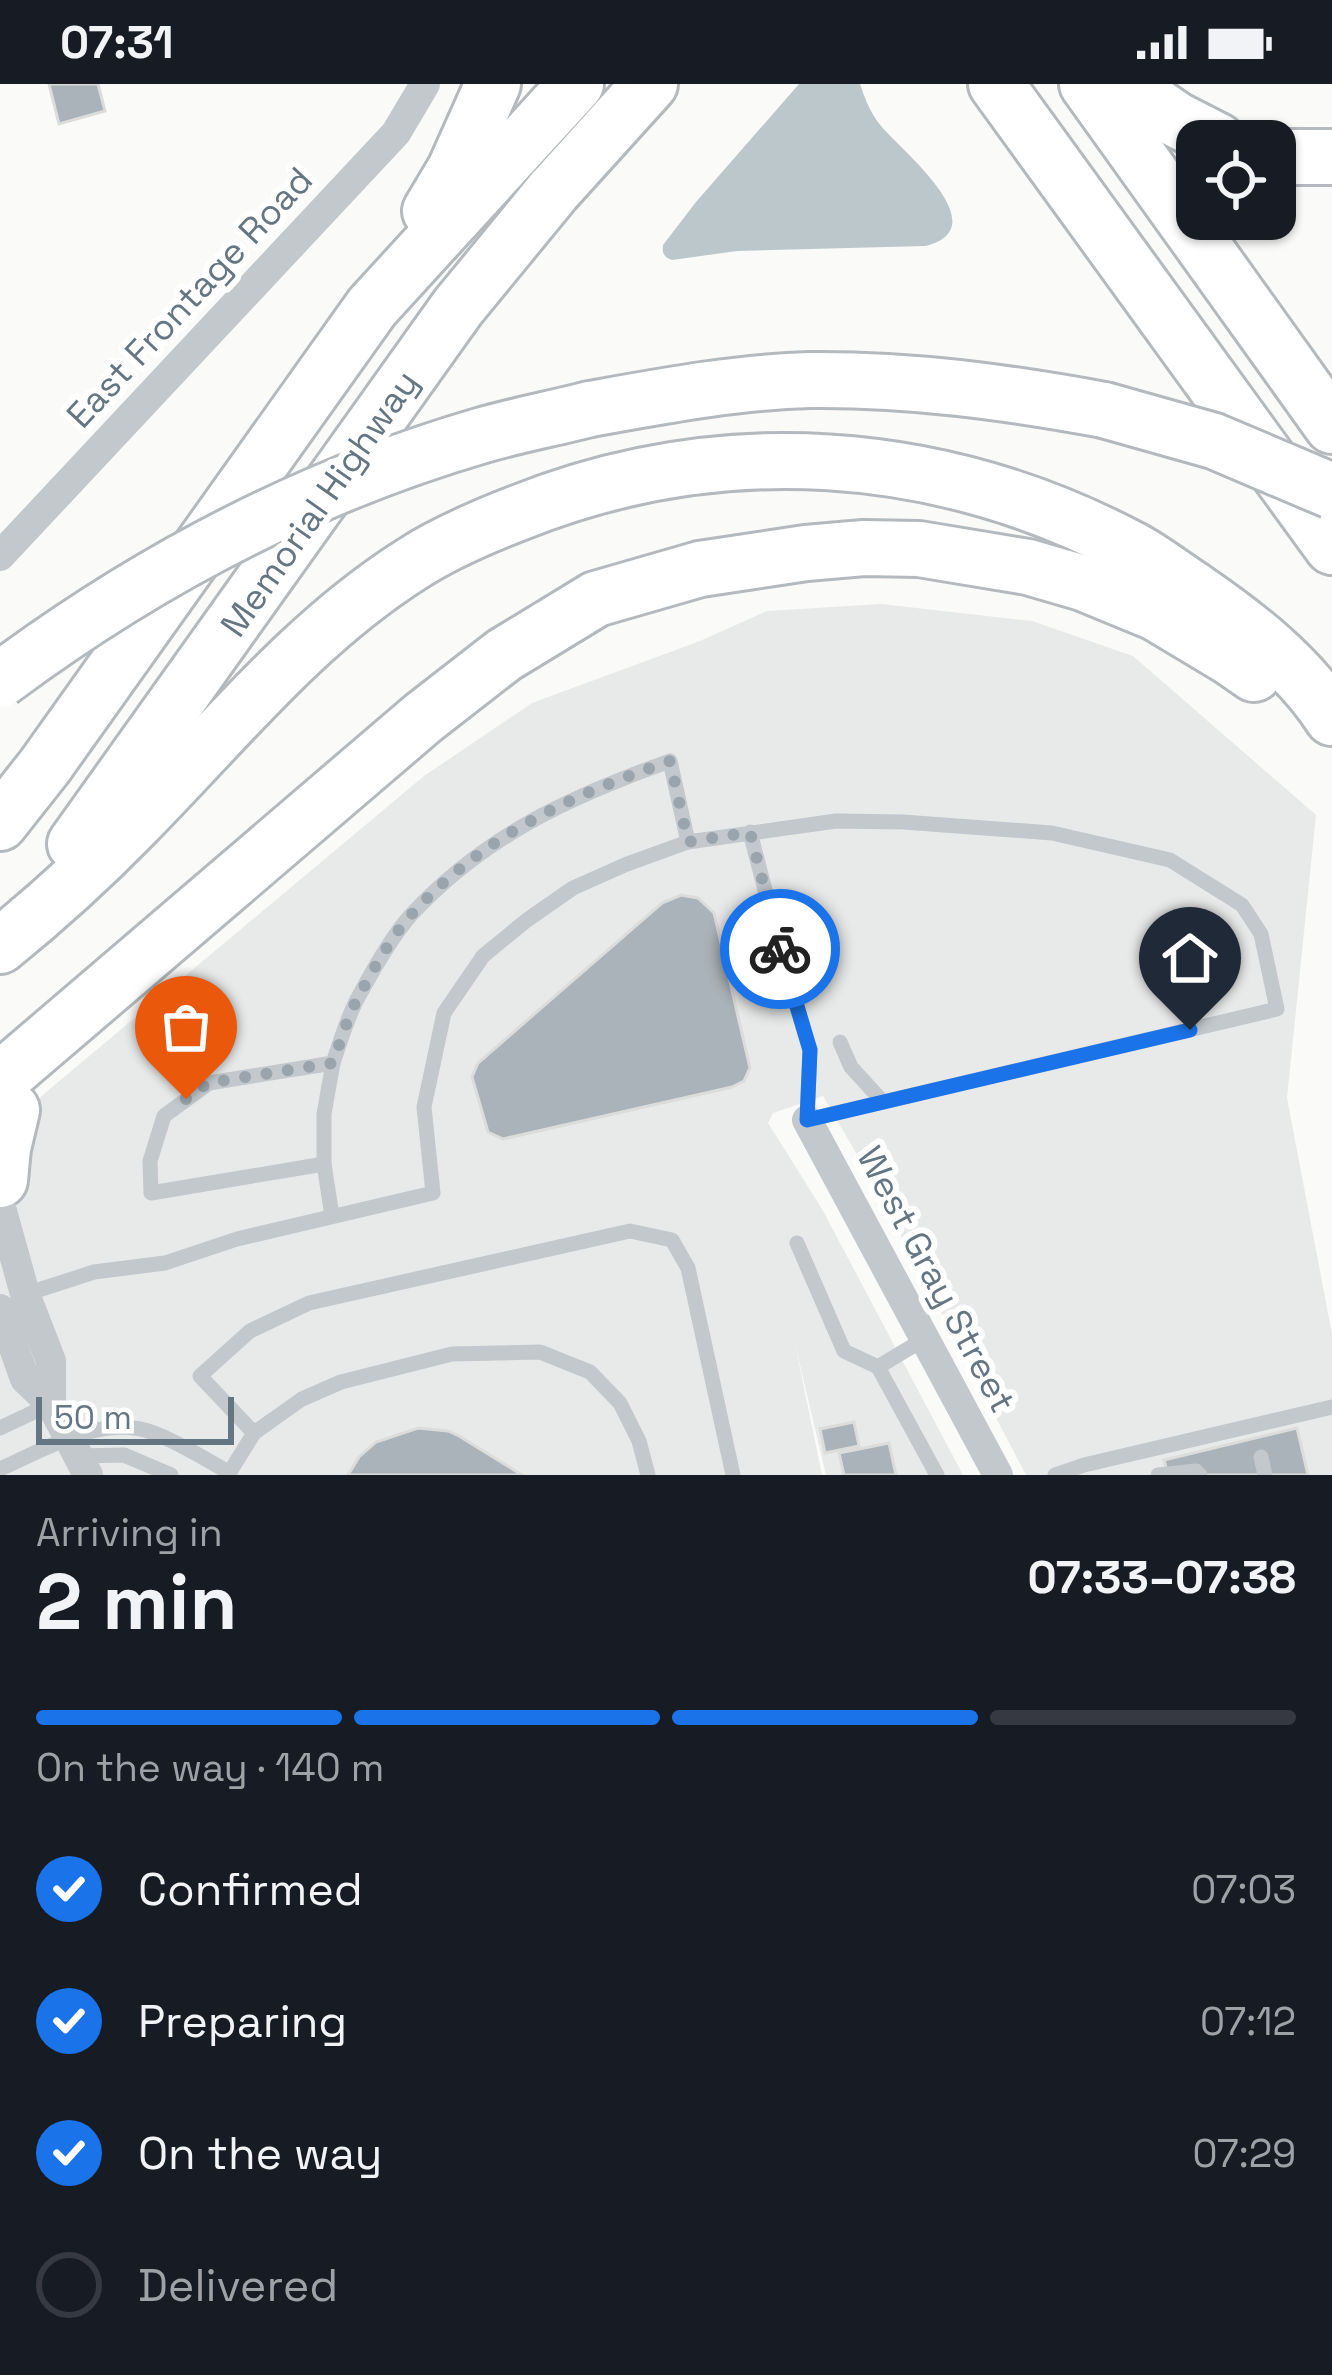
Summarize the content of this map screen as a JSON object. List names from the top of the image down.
{
  "streets": {
    "highway": ["Memorial Highway"],
    "street": ["East Frontage Road", "West Gray Street"]
  },
  "scale_bar": "50 m",
  "page": {
    "status": "07:31",
    "scale": "50 m",
    "heading": ["2 min", "Arriving in", "07:33–07:38"],
    "bar": "On the way · 140 m",
    "list": [
      ["Confirmed", "07:03"],
      ["Preparing", "07:12"],
      ["On the way", "07:29"],
      "Delivered"
    ]
  }
}
